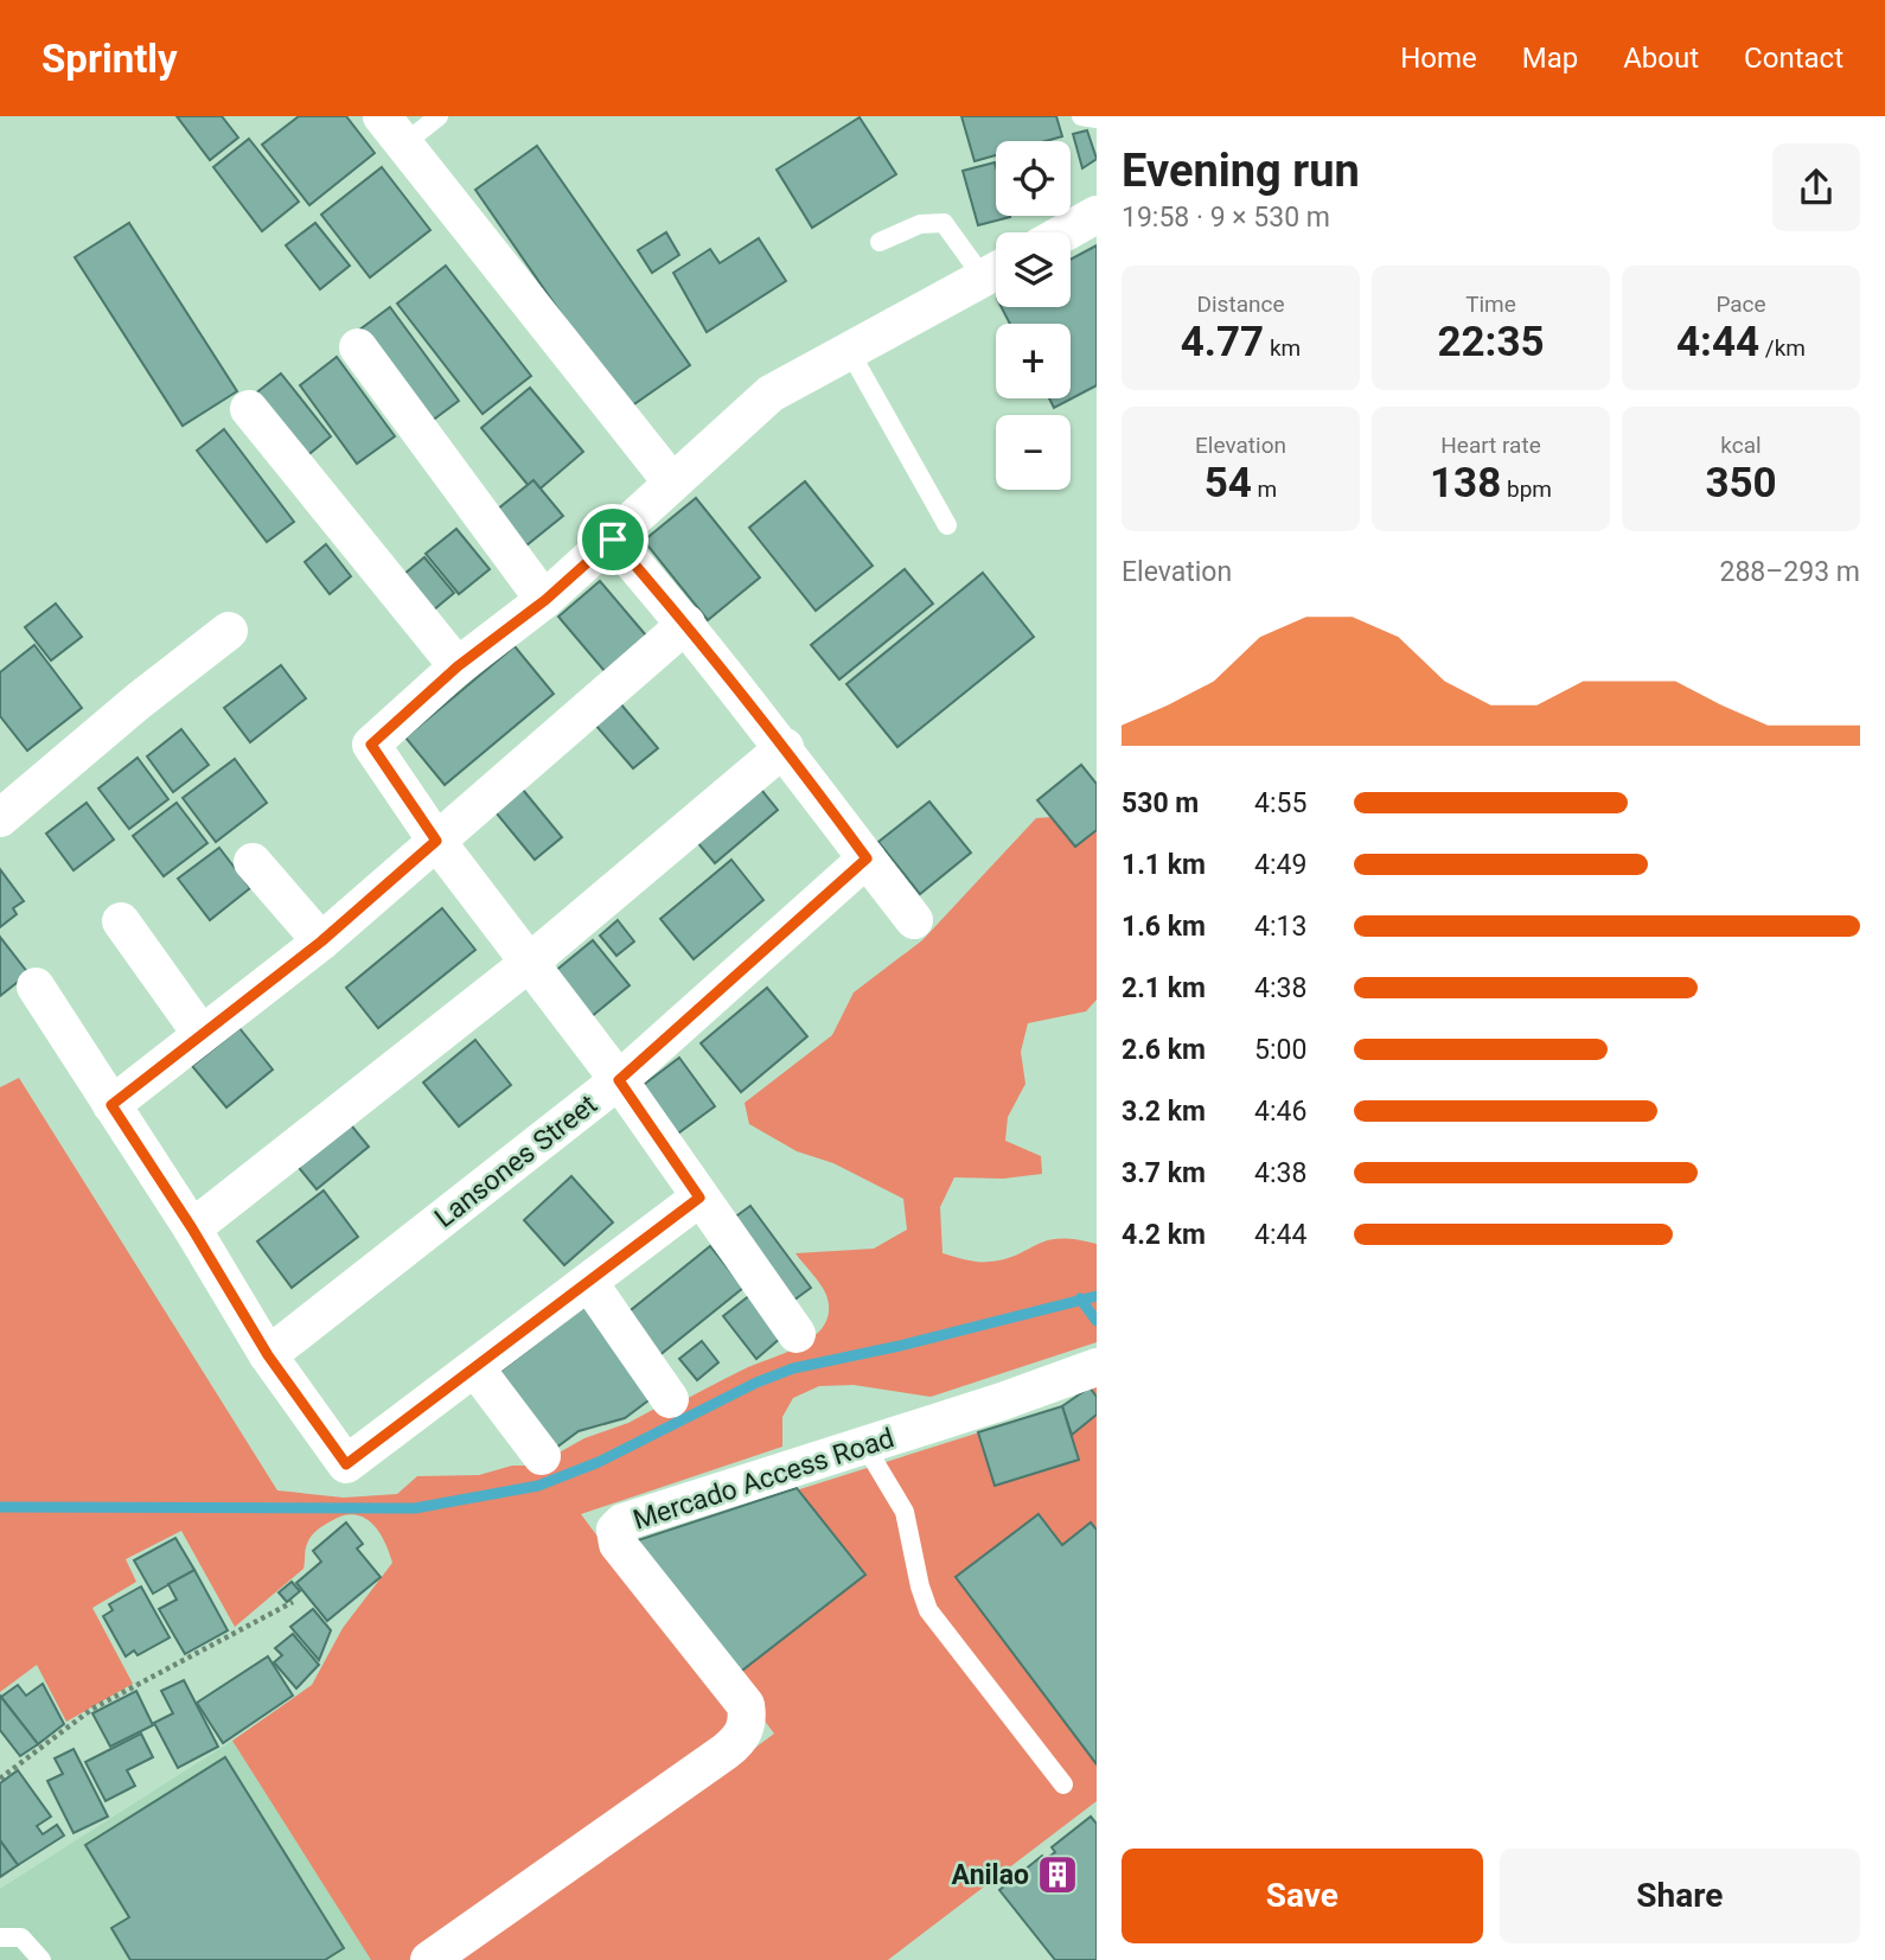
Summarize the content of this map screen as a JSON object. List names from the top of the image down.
{
  "streets": {
    "street": ["Lansones Street", "Mercado Access Road"]
  },
  "places": {
    "building": ["Anilao"]
  },
  "page": {
    "header": "Sprintly",
    "nav": [
      "Home",
      "Map",
      "About",
      "Contact"
    ],
    "heading": ["Evening run", "19:58 · 9 × 530 m"],
    "map_buttons": ["+", "−"],
    "stats": [
      ["Distance", "4.77 km"],
      ["Time", "22:35"],
      ["Pace", "4:44 /km"],
      ["Elevation", "54 m"],
      ["Heart rate", "138 bpm"],
      ["kcal", "350"]
    ],
    "chart": ["Elevation", "288–293 m"],
    "list": [
      {
        "name": "530 m",
        "note": "4:55"
      },
      {
        "name": "1.1 km",
        "note": "4:49"
      },
      {
        "name": "1.6 km",
        "note": "4:13"
      },
      {
        "name": "2.1 km",
        "note": "4:38"
      },
      {
        "name": "2.6 km",
        "note": "5:00"
      },
      {
        "name": "3.2 km",
        "note": "4:46"
      },
      {
        "name": "3.7 km",
        "note": "4:38"
      },
      {
        "name": "4.2 km",
        "note": "4:44"
      }
    ],
    "buttons": ["Save", "Share"]
  }
}
